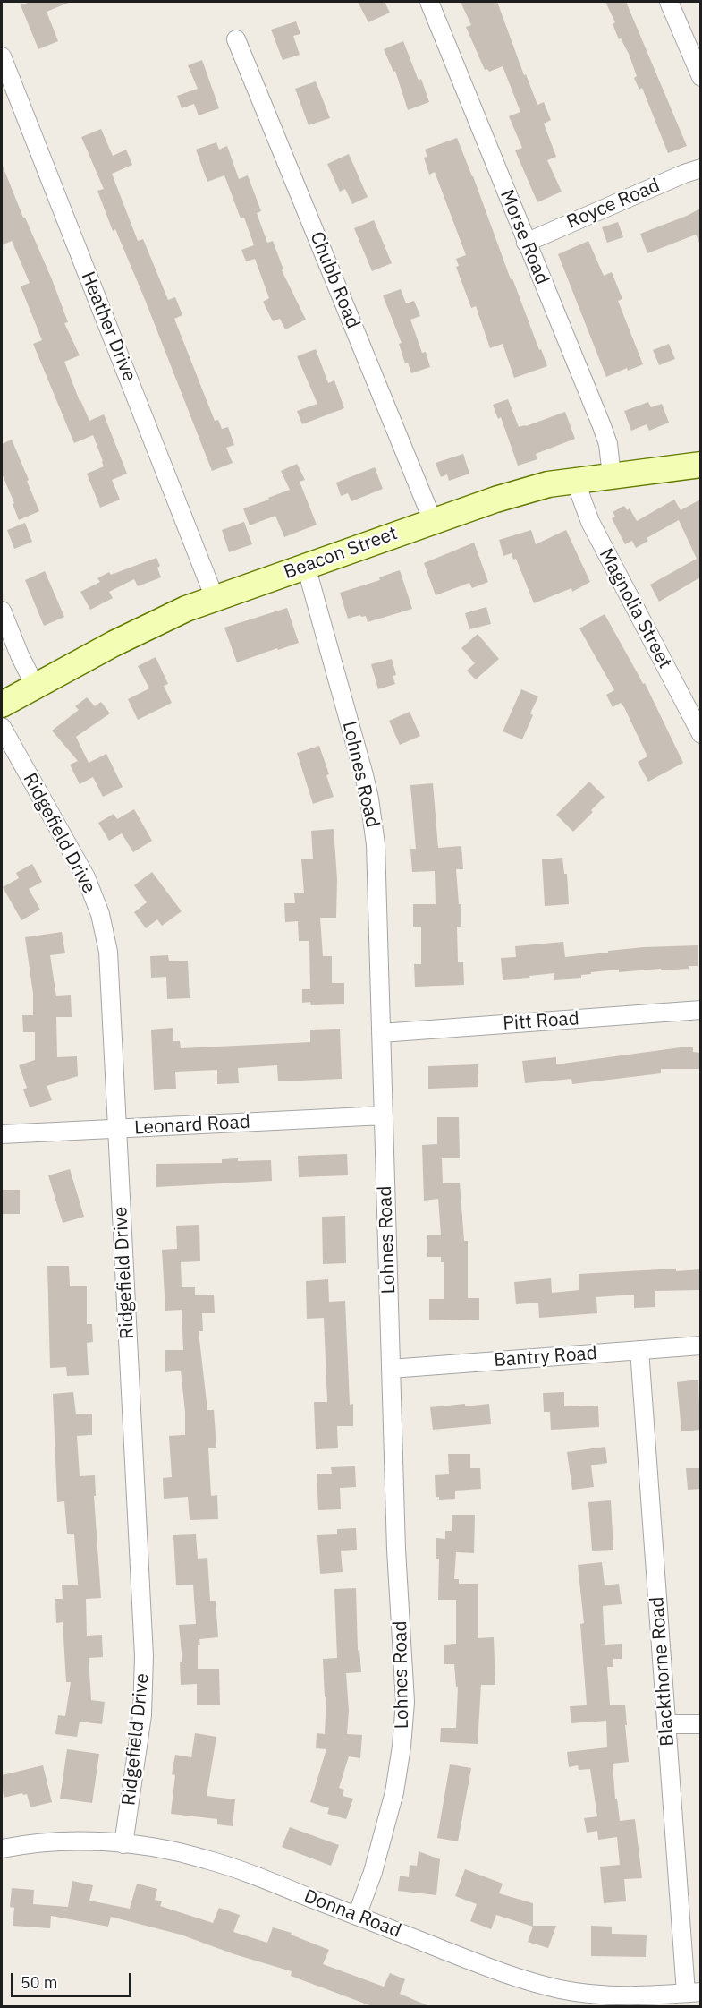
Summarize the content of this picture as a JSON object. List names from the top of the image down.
{
  "streets": {
    "street": [
      "Royce Road",
      "Morse Road",
      "Chubb Road",
      "Heather Drive",
      "Beacon Street",
      "Magnolia Street",
      "Lohnes Road",
      "Ridgefield Drive",
      "Pitt Road",
      "Leonard Road",
      "Bantry Road",
      "Blackthorne Road",
      "Donna Road"
    ]
  },
  "crossings": [
    ["Royce Road", "Morse Road"],
    ["Morse Road", "Beacon Street"],
    ["Chubb Road", "Beacon Street"],
    ["Heather Drive", "Beacon Street"],
    ["Beacon Street", "Magnolia Street"],
    ["Beacon Street", "Lohnes Road"],
    ["Lohnes Road", "Pitt Road"],
    ["Lohnes Road", "Leonard Road"],
    ["Lohnes Road", "Bantry Road"],
    ["Lohnes Road", "Donna Road"],
    ["Ridgefield Drive", "Leonard Road"],
    ["Ridgefield Drive", "Donna Road"],
    ["Bantry Road", "Blackthorne Road"],
    ["Blackthorne Road", "Donna Road"]
  ],
  "scale_bar": "50 m"
}
